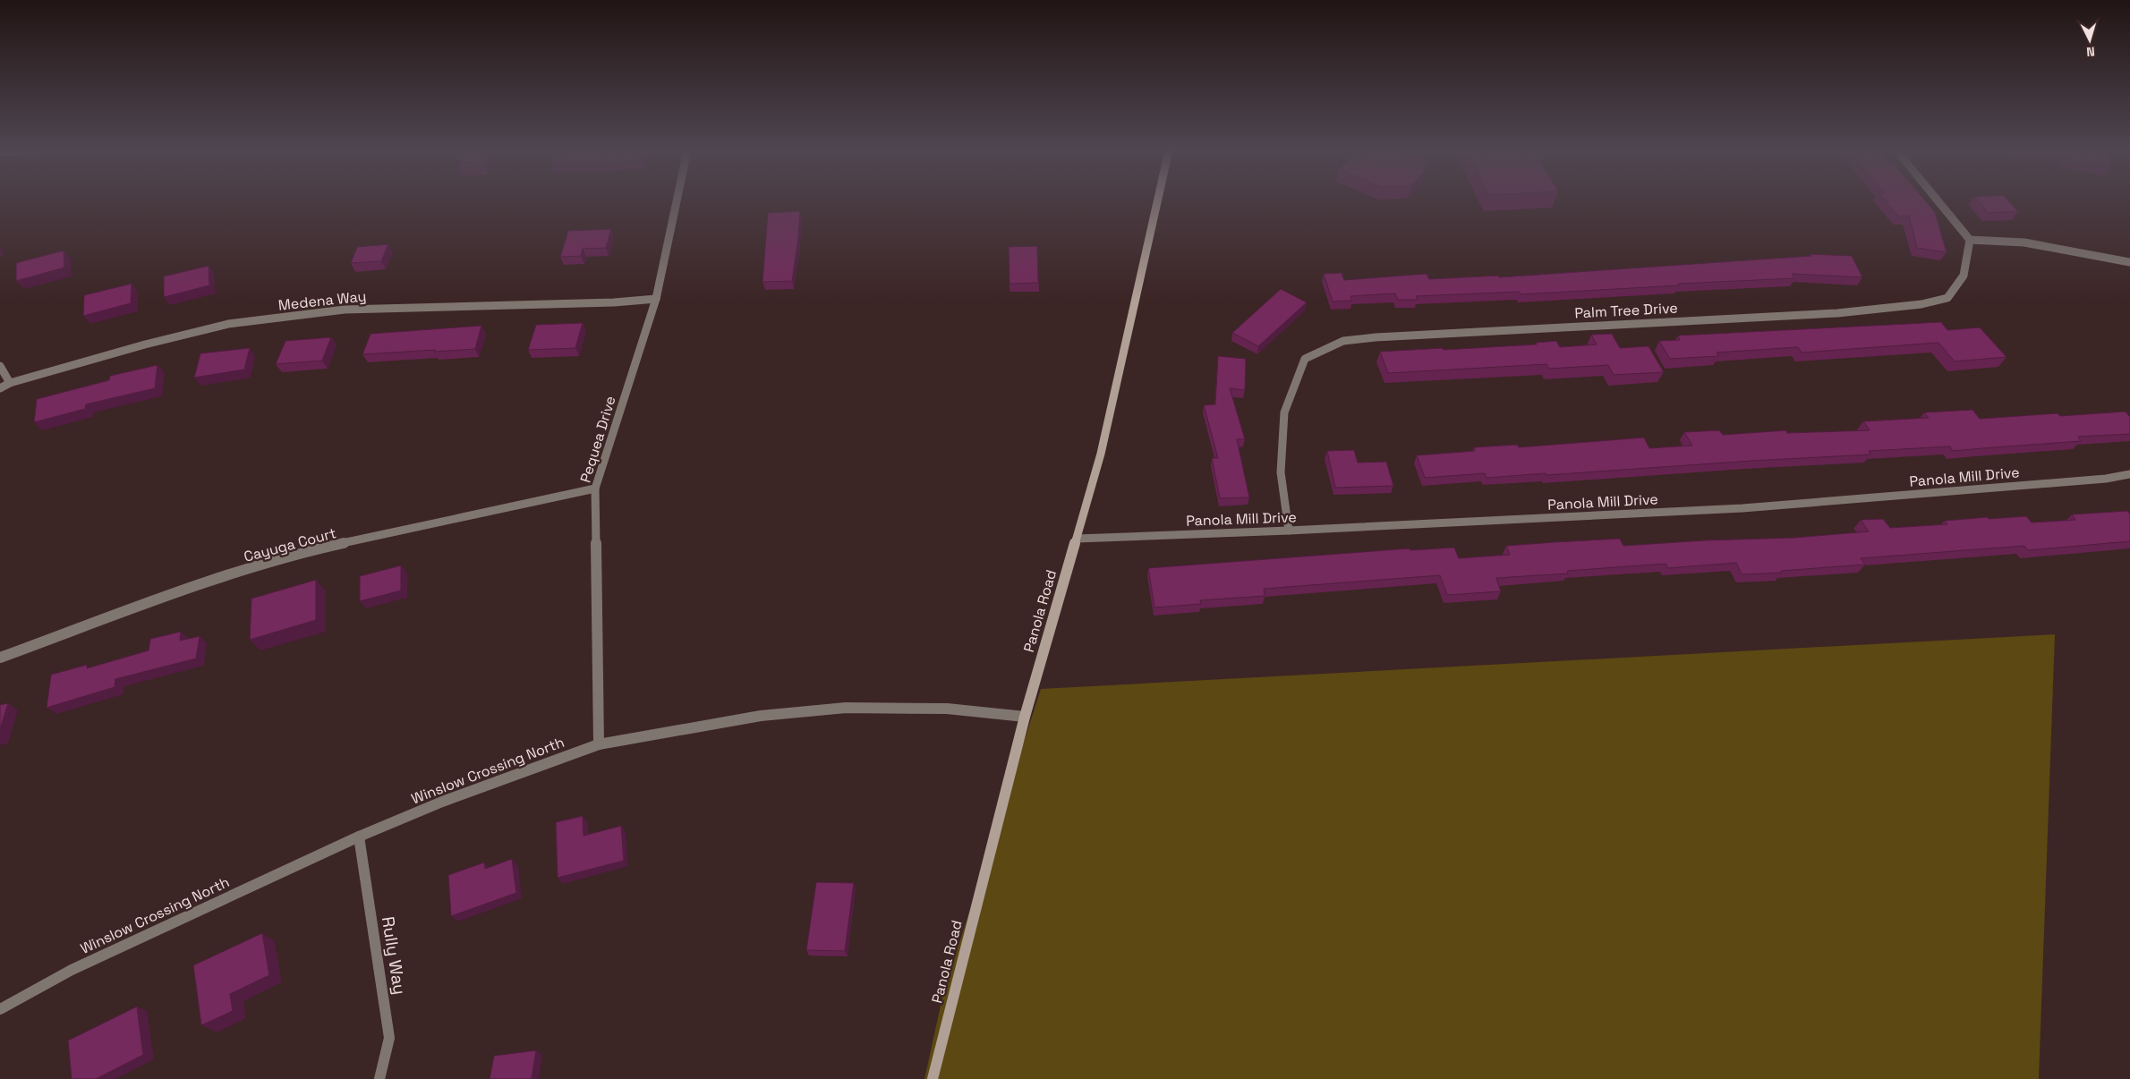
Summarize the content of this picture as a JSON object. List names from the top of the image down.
{
  "streets": {
    "main road": ["Panola Road"],
    "street": [
      "Medena Way",
      "Palm Tree Drive",
      "Pequea Drive",
      "Panola Mill Drive",
      "Cayuga Court",
      "Winslow Crossing North",
      "Rully Way"
    ]
  },
  "crossings": [
    ["Medena Way", "Pequea Drive"],
    ["Palm Tree Drive", "Panola Mill Drive"],
    ["Pequea Drive", "Cayuga Court"],
    ["Pequea Drive", "Winslow Crossing North"],
    ["Panola Mill Drive", "Panola Road"],
    ["Panola Road", "Winslow Crossing North"],
    ["Winslow Crossing North", "Rully Way"]
  ],
  "north": "bottom"
}
